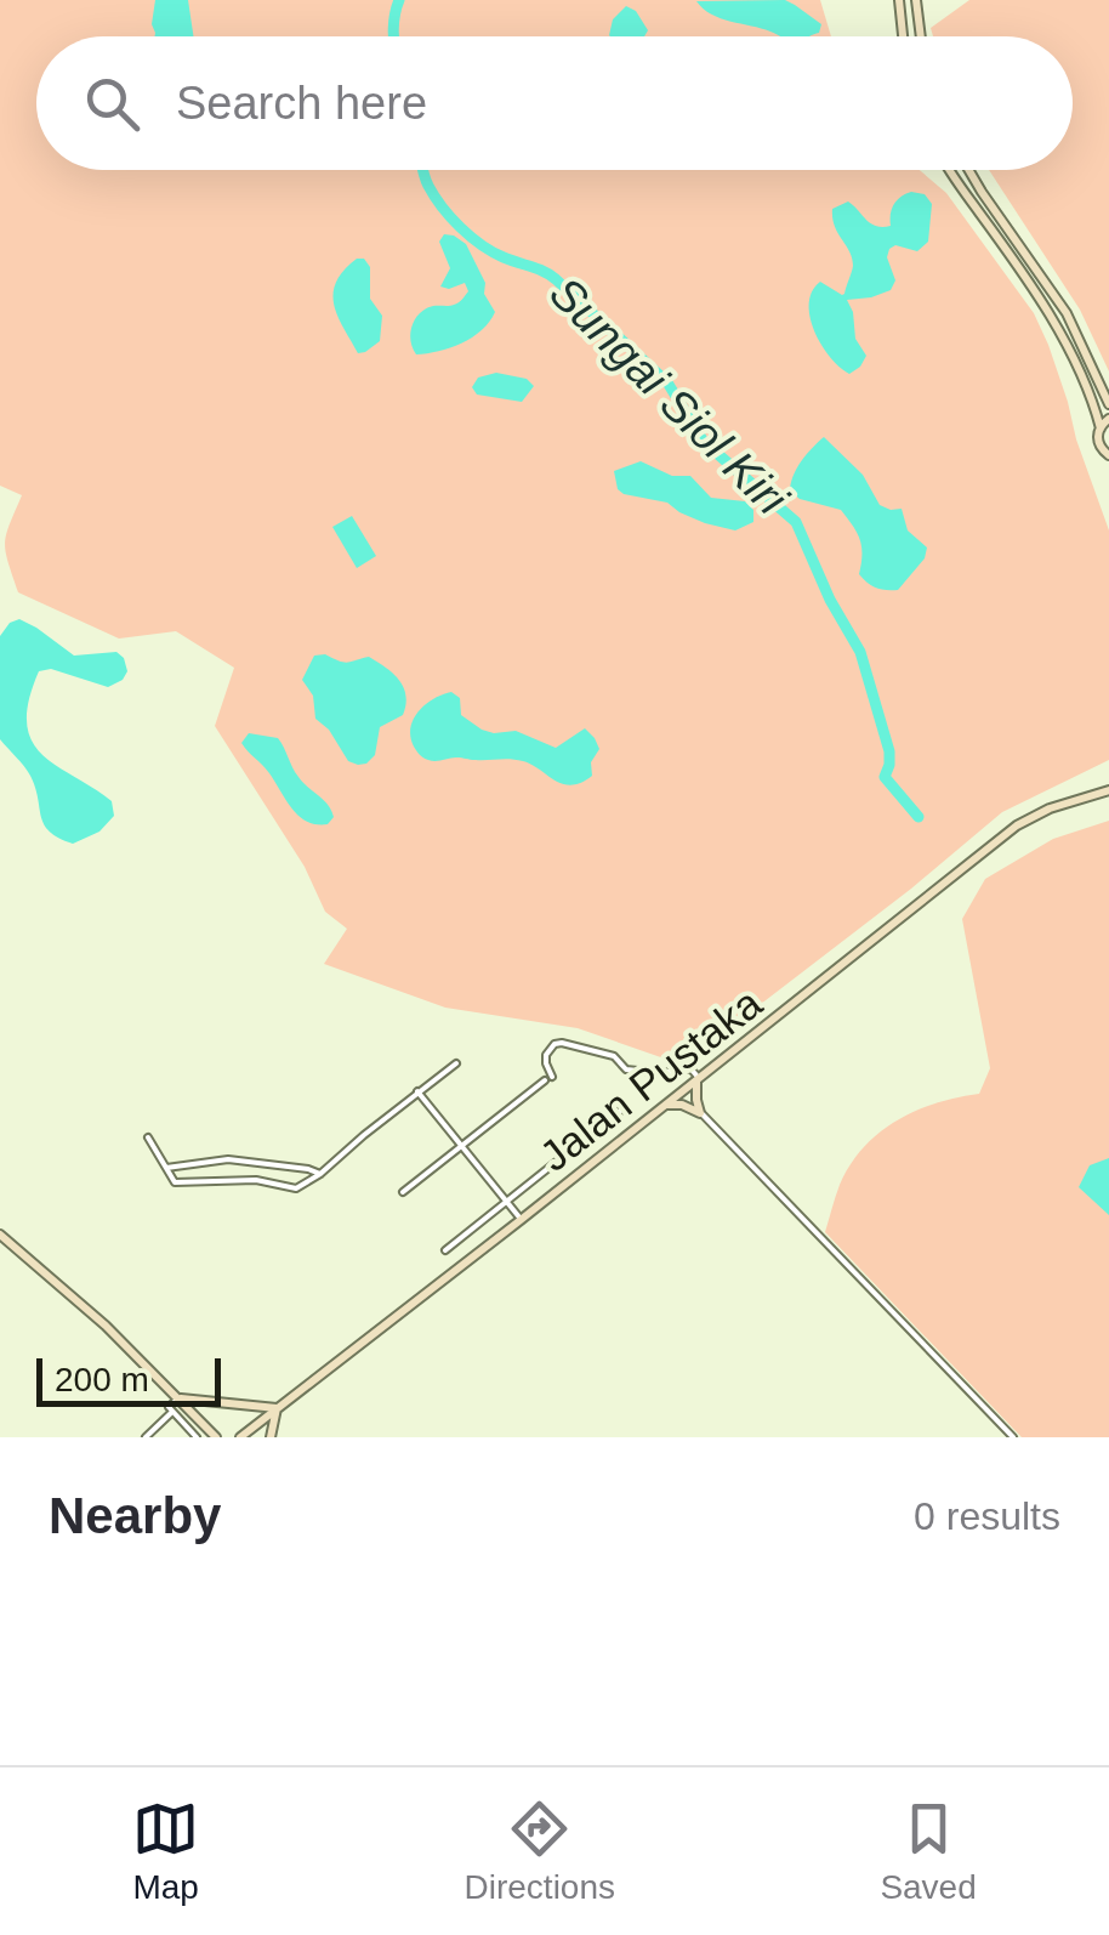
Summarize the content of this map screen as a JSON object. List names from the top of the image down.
{
  "streets": {
    "street": ["Jalan Pustaka"]
  },
  "water": ["Sungai Siol Kiri"],
  "scale_bar": "200 m",
  "page": {
    "search": "Search here",
    "scale": "200 m",
    "heading": ["Nearby", "0 results"],
    "nav": ["Map", "Directions", "Saved"]
  }
}
